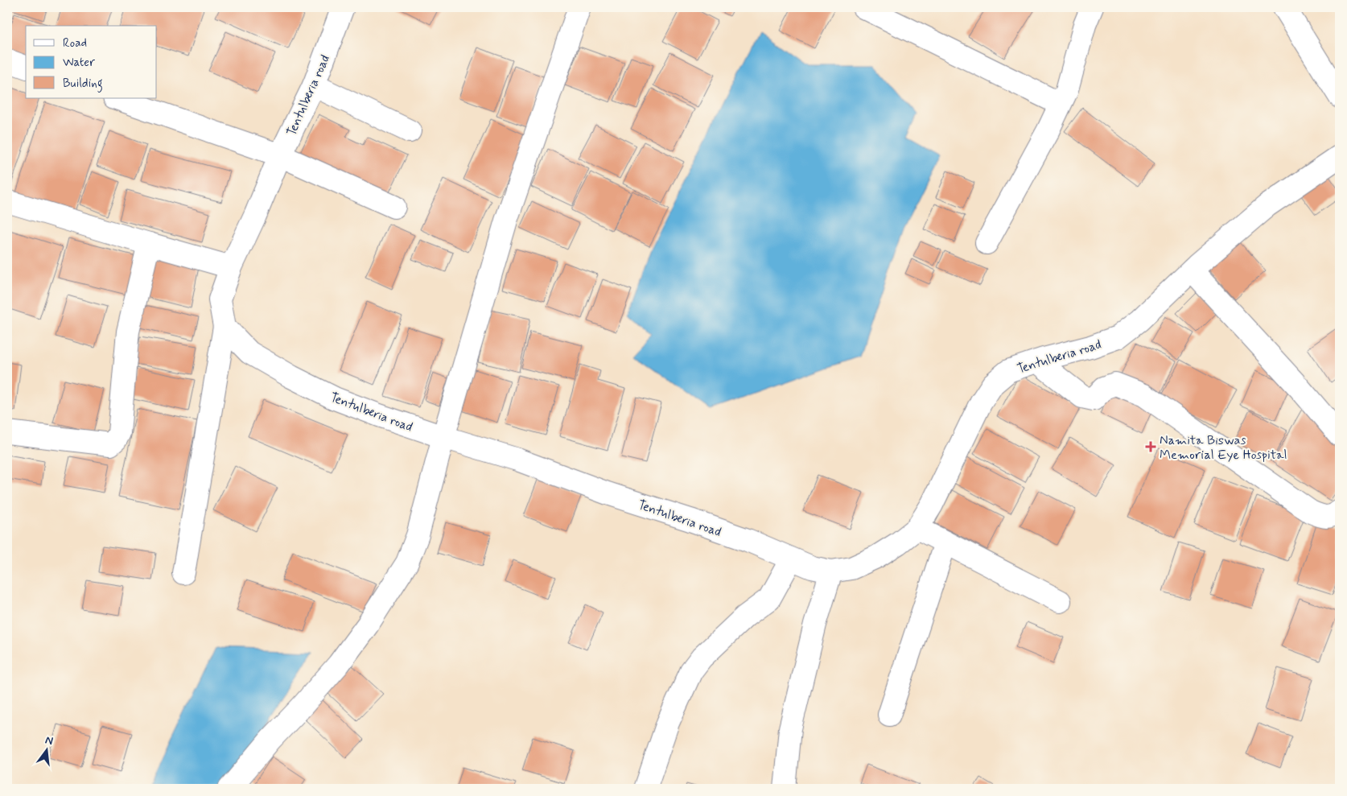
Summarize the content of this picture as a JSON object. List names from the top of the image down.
{
  "streets": {
    "street": ["Tentulberia road"]
  },
  "places": {
    "health": ["Namita Biswas Memorial Eye Hospital"]
  },
  "legend": ["Road", "Water", "Building"],
  "north": "top"
}
